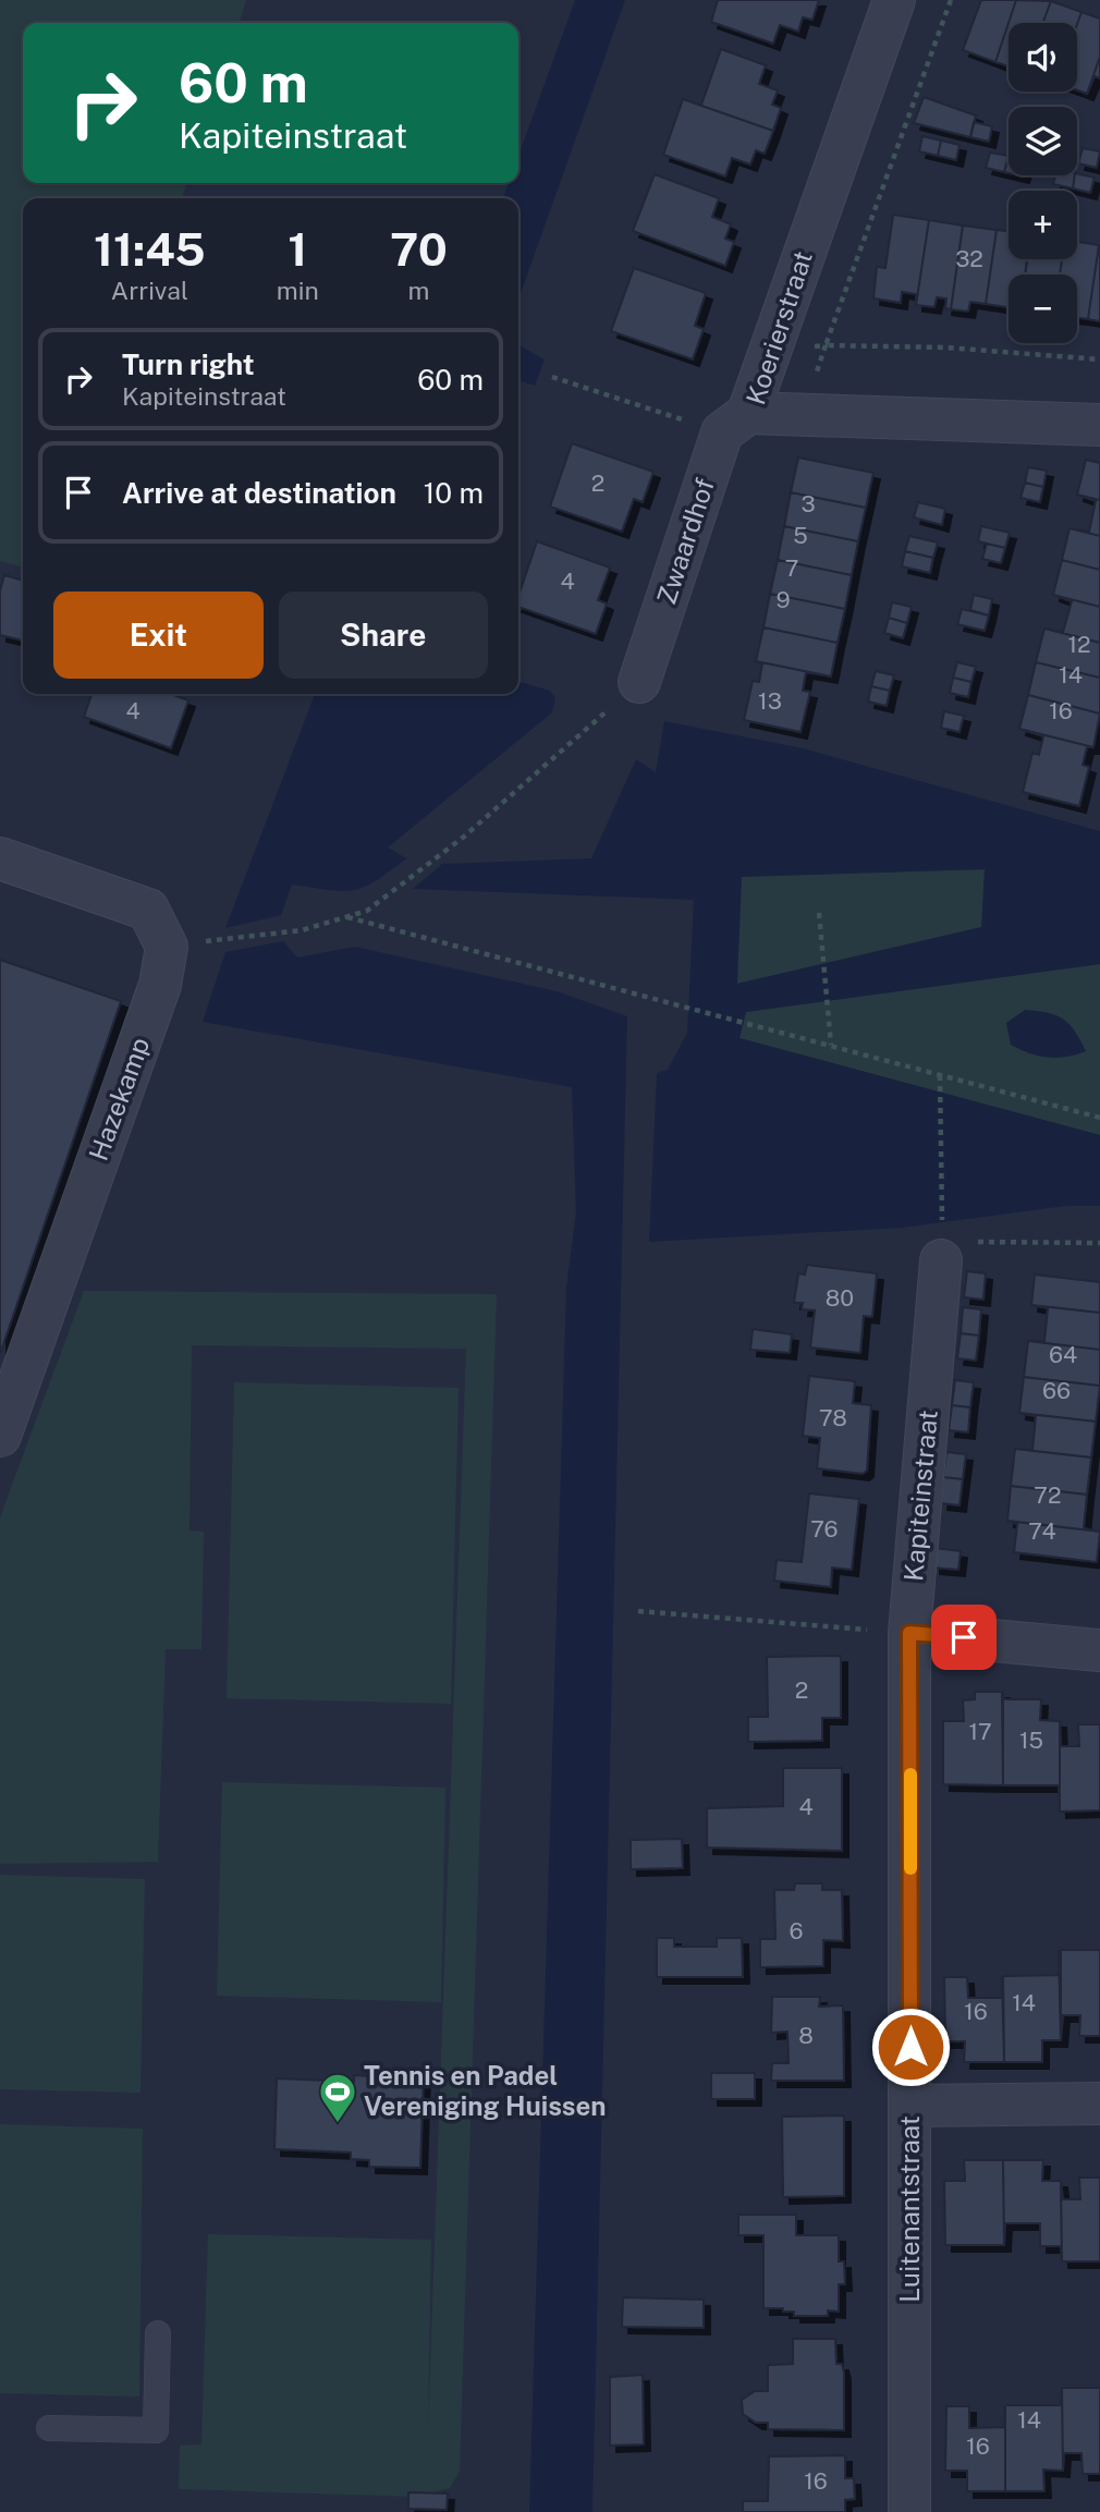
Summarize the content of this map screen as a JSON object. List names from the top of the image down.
{
  "streets": {
    "street": [
      "Koerierstraat",
      "Zwaardhof",
      "Hazekamp",
      "Kapiteinstraat",
      "Luitenantstraat"
    ]
  },
  "crossings": [
    ["Koerierstraat", "Zwaardhof"],
    ["Kapiteinstraat", "Luitenantstraat"]
  ],
  "places": {
    "sports": ["Tennis en Padel Vereniging Huissen"]
  },
  "house_numbers": [
    "32",
    "2",
    "3",
    "5",
    "7",
    "4",
    "9",
    "12",
    "14",
    "13",
    "4",
    "16",
    "80",
    "64",
    "66",
    "78",
    "72",
    "76",
    "74",
    "2",
    "17",
    "15",
    "4",
    "6",
    "14",
    "16",
    "8",
    "14",
    "16",
    "16"
  ],
  "page": {
    "map_buttons": ["+", "−"],
    "turn": ["60 m", "Kapiteinstraat"],
    "eta": [
      "11:45",
      "Arrival",
      "1",
      "min",
      "70",
      "m"
    ],
    "list": [
      {
        "name": "Turn right",
        "note": "Kapiteinstraat",
        "value": "60 m"
      },
      {
        "name": "Arrive at destination",
        "value": "10 m"
      }
    ],
    "buttons": ["Exit", "Share"]
  }
}
